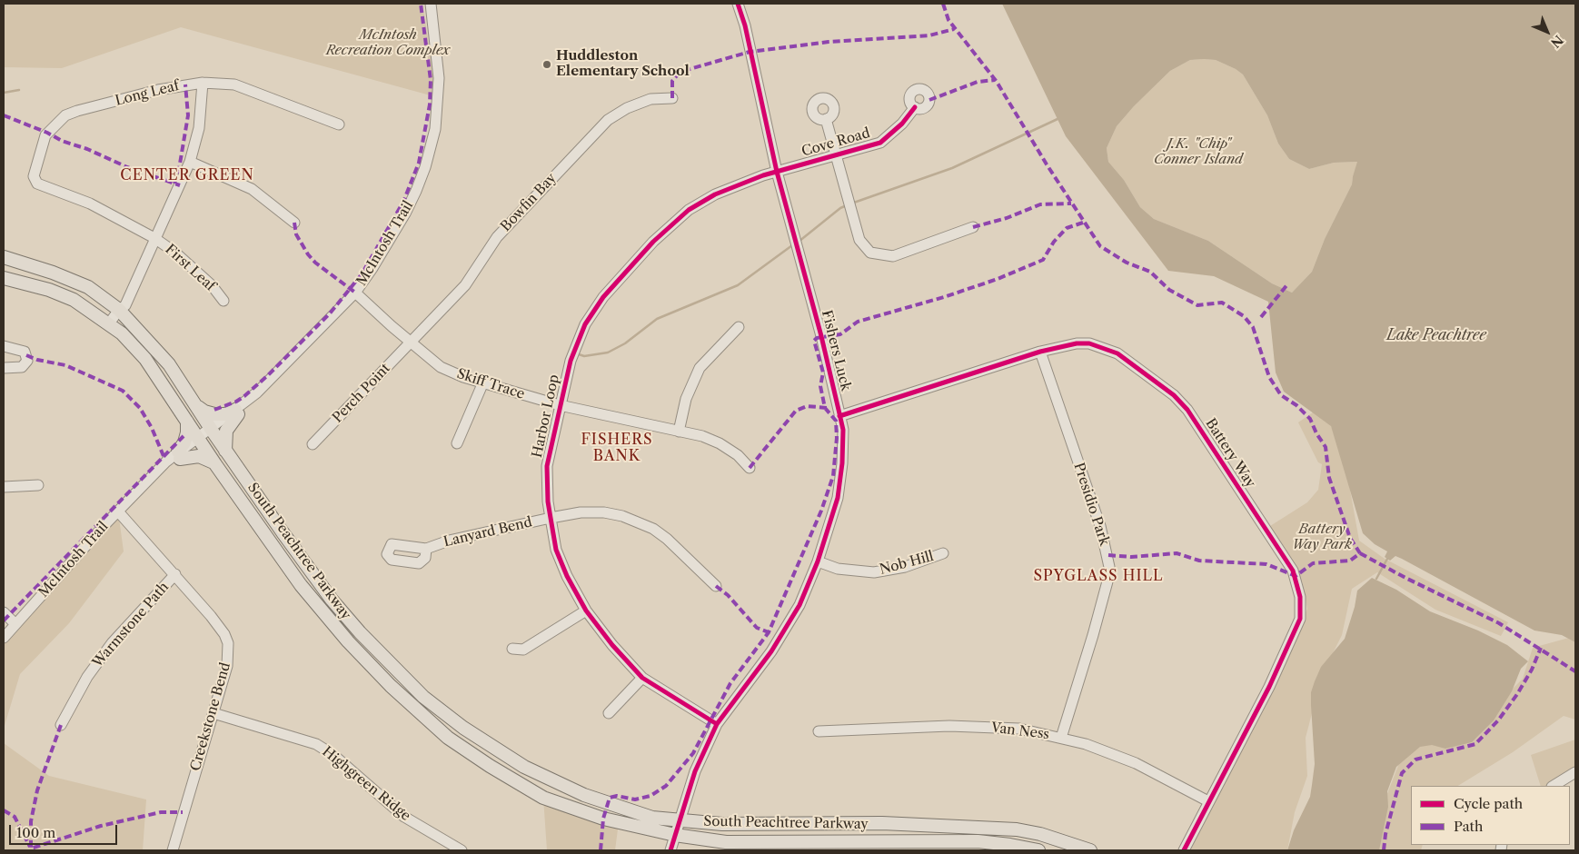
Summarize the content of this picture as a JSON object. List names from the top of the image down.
{
  "streets": {
    "main road": ["South Peachtree Parkway"],
    "street": [
      "Long Leaf",
      "Cove Road",
      "Bowfin Bay",
      "McIntosh Trail",
      "First Leaf",
      "Fishers Luck",
      "Skiff Trace",
      "Perch Point",
      "Harbor Loop",
      "Battery Way",
      "Presidio Park",
      "Lanyard Bend",
      "Nob Hill",
      "Warmstone Path",
      "Creekstone Bend",
      "Van Ness",
      "Highgreen Ridge"
    ]
  },
  "crossings": [
    ["Long Leaf", "First Leaf"],
    ["Cove Road", "Fishers Luck"],
    ["Cove Road", "Harbor Loop"],
    ["Bowfin Bay", "Skiff Trace"],
    ["Bowfin Bay", "Perch Point"],
    ["McIntosh Trail", "Skiff Trace"],
    ["McIntosh Trail", "South Peachtree Parkway"],
    ["McIntosh Trail", "Creekstone Bend"],
    ["Fishers Luck", "Harbor Loop"],
    ["Fishers Luck", "Battery Way"],
    ["Fishers Luck", "South Peachtree Parkway"],
    ["Fishers Luck", "Nob Hill"],
    ["Skiff Trace", "Perch Point"],
    ["Skiff Trace", "Harbor Loop"],
    ["Harbor Loop", "Lanyard Bend"],
    ["Battery Way", "Presidio Park"],
    ["Battery Way", "Van Ness"],
    ["Presidio Park", "Van Ness"],
    ["Warmstone Path", "Creekstone Bend"],
    ["Creekstone Bend", "Highgreen Ridge"]
  ],
  "districts": ["CENTER GREEN", "FISHERS BANK", "SPYGLASS HILL"],
  "water": ["Lake Peachtree"],
  "parks": ["McIntosh Recreation Complex", "J.K. \"Chip\" Conner Island", "Battery Way Park"],
  "places": ["Huddleston Elementary School"],
  "legend": ["Cycle path", "Path"],
  "scale_bar": "100 m",
  "north": "bottom right"
}
